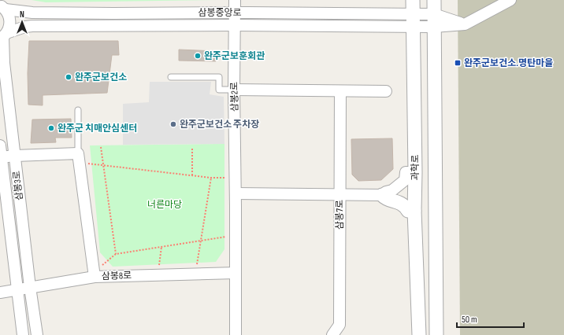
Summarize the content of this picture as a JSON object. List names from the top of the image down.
{
  "streets": {
    "street": [
      "삼봉중앙로",
      "삼봉2로",
      "과학로",
      "삼봉3로",
      "삼봉7로",
      "삼봉8로"
    ]
  },
  "crossings": [
    ["삼봉중앙로", "삼봉2로"],
    ["삼봉중앙로", "과학로"],
    ["삼봉중앙로", "삼봉3로"],
    ["삼봉2로", "삼봉8로"],
    ["삼봉3로", "삼봉8로"]
  ],
  "parks": ["너른마당"],
  "places": {
    "other": [
      "완주군보훈회관",
      "완주군보건소",
      "완주군보건소 주차장",
      "완주군 치매안심센터"
    ],
    "transit": ["완주군보건소.명탄마을"]
  },
  "scale_bar": "50 m",
  "north": "top"
}
